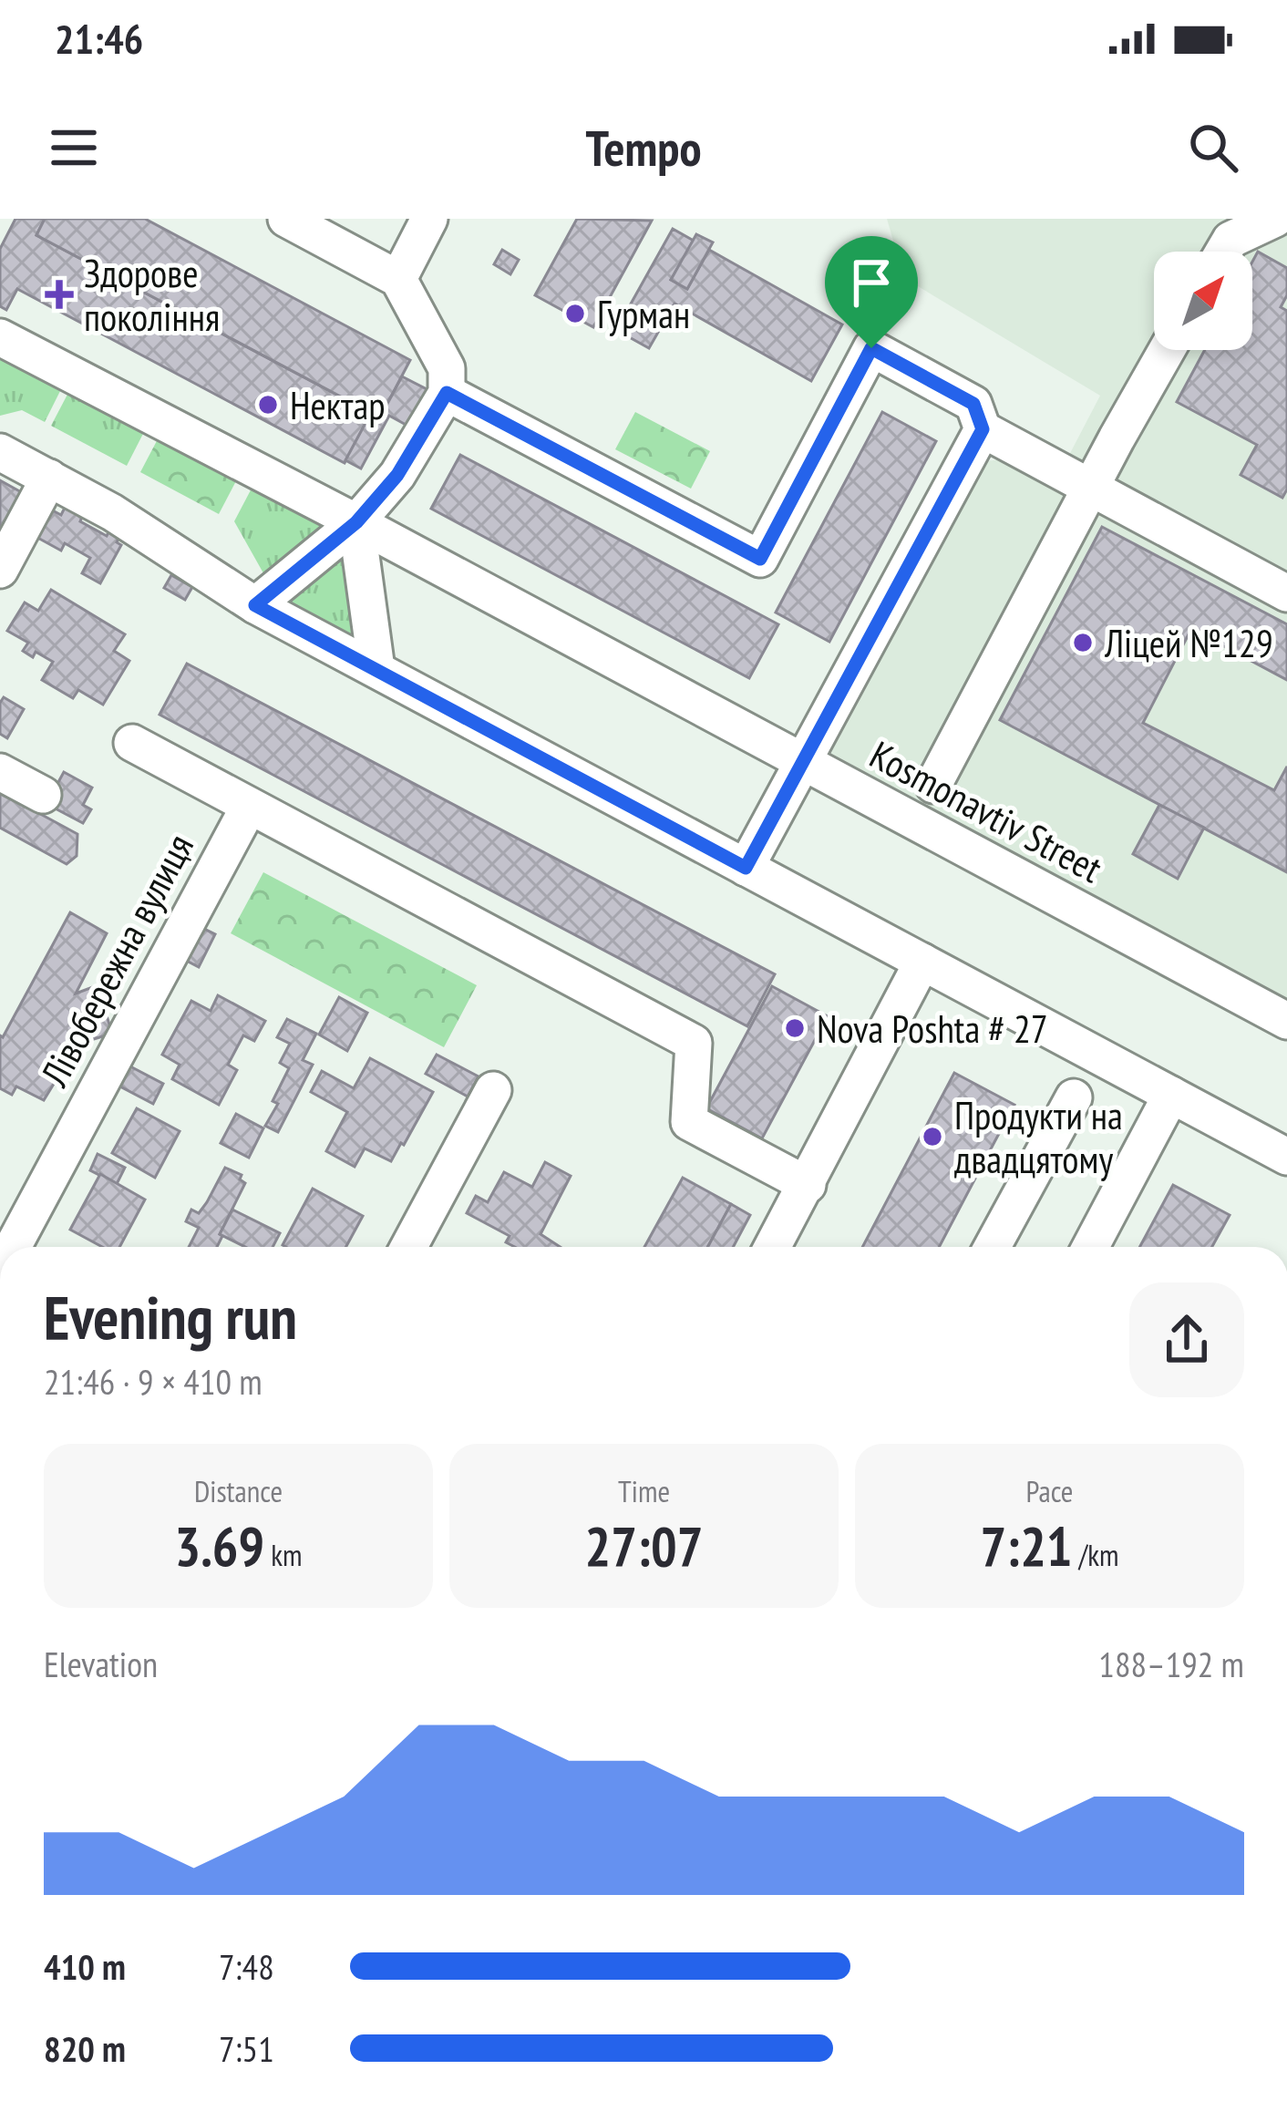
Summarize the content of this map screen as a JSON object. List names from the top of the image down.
{
  "streets": {
    "street": ["Kosmonavtiv Street", "Лівобережна вулиця"]
  },
  "places": {
    "health": ["Здорове покоління"],
    "other": [
      "Гурман",
      "Нектар",
      "Ліцей №129",
      "Nova Poshta # 27",
      "Продукти на двадцятому"
    ]
  },
  "north": "top right",
  "page": {
    "status": "21:46",
    "header": "Tempo",
    "heading": ["Evening run", "21:46 · 9 × 410 m"],
    "stats": [
      ["Distance", "3.69 km"],
      ["Time", "27:07"],
      ["Pace", "7:21 /km"]
    ],
    "chart": ["Elevation", "188–192 m"],
    "list": [
      {
        "name": "410 m",
        "note": "7:48"
      },
      {
        "name": "820 m",
        "note": "7:51"
      }
    ]
  }
}
